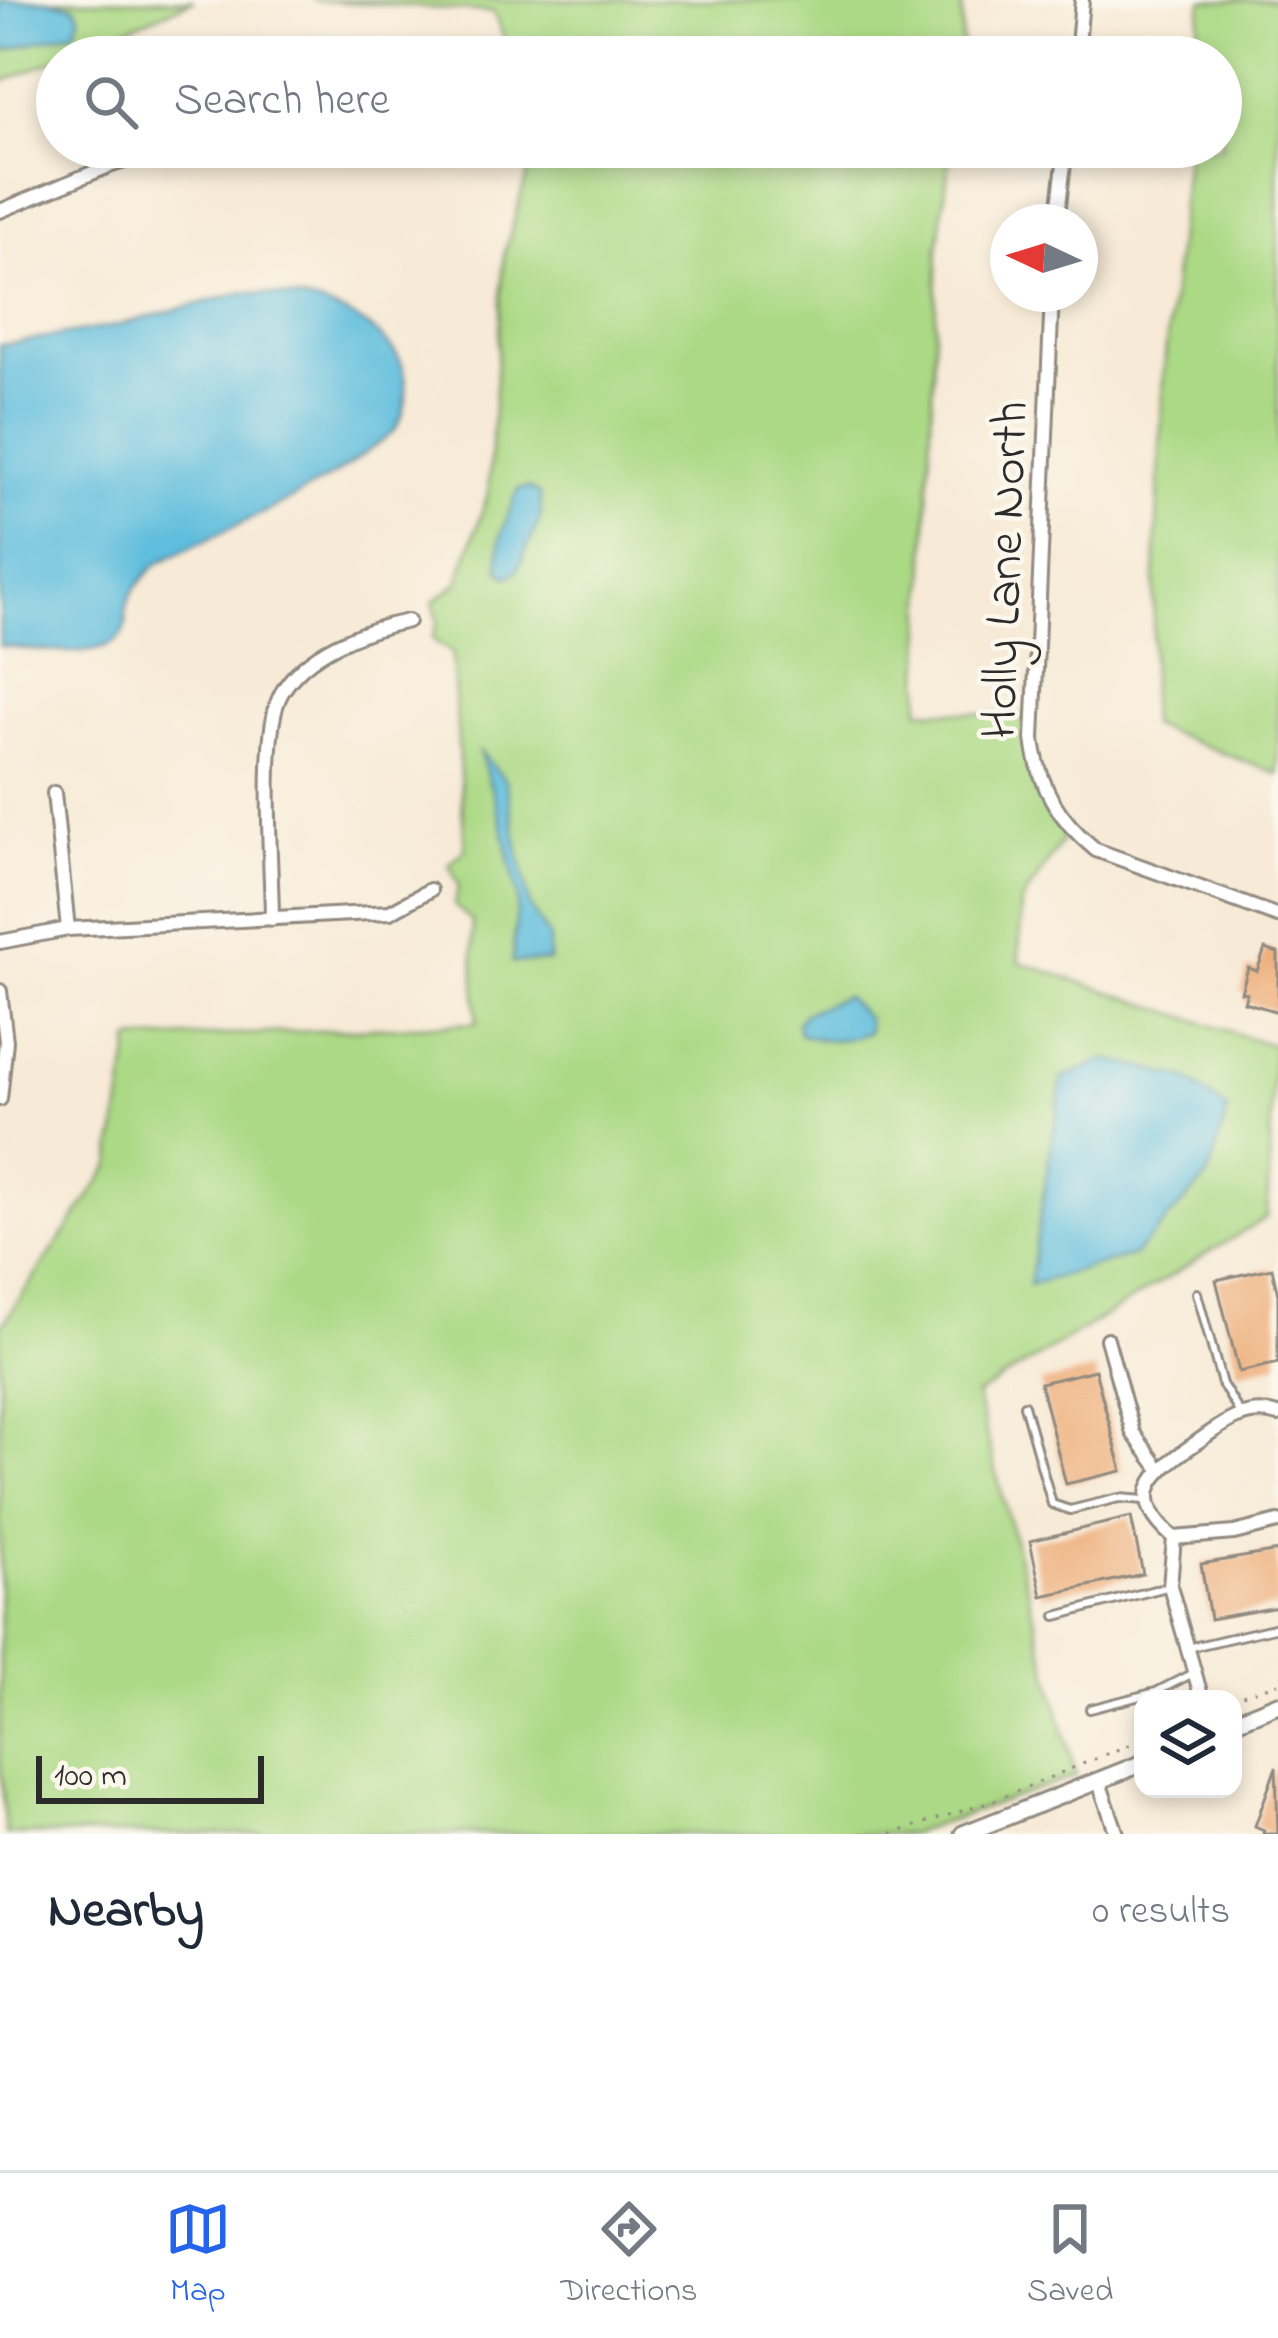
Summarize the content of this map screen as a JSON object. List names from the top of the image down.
{
  "streets": {
    "street": ["Holly Lane North"]
  },
  "scale_bar": "100 m",
  "north": "left",
  "page": {
    "search": "Search here",
    "scale": "100 m",
    "heading": ["Nearby", "0 results"],
    "nav": ["Map", "Directions", "Saved"]
  }
}
